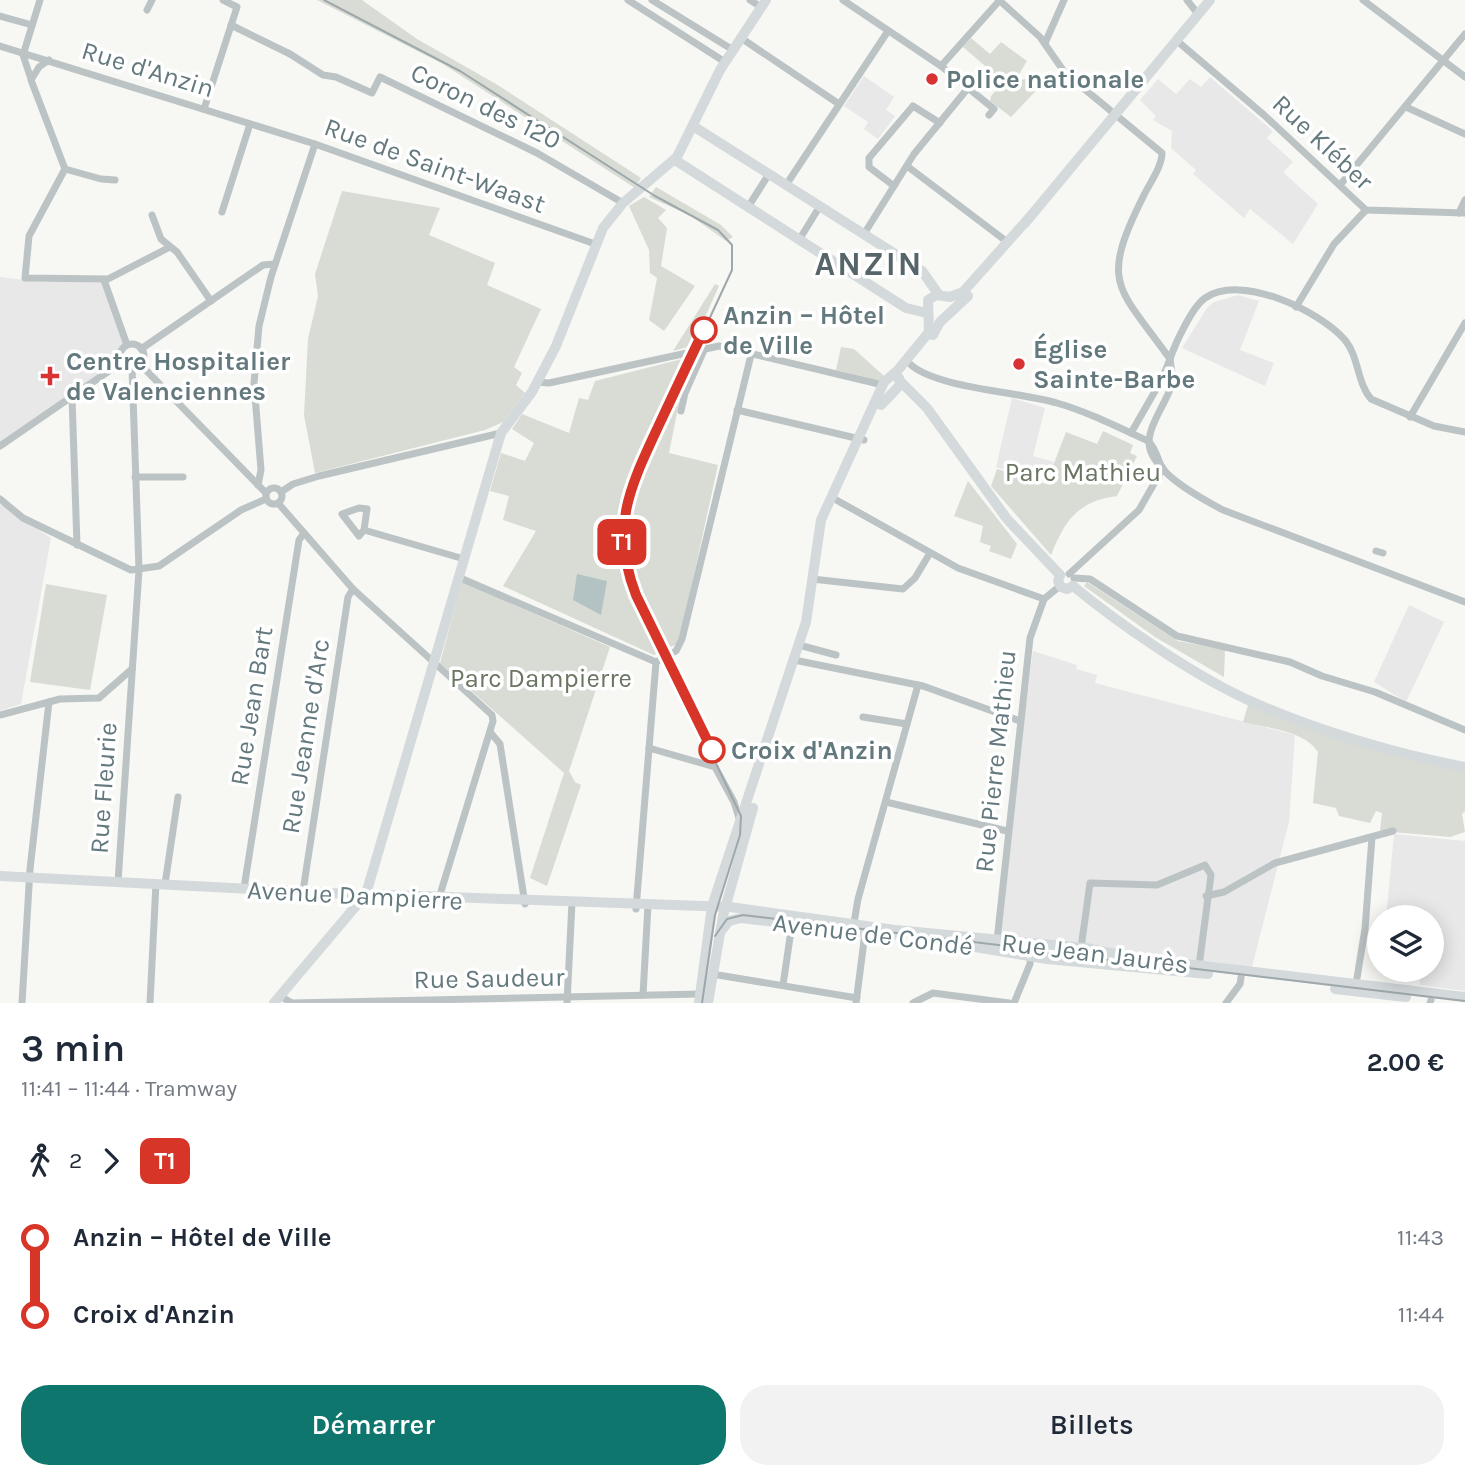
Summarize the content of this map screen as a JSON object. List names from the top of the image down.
{
  "streets": {
    "main road": ["Avenue Dampierre", "Avenue de Condé", "Rue Jean Jaurès"],
    "street": [
      "Rue d'Anzin",
      "Coron des 120",
      "Rue Kléber",
      "Rue de Saint-Waast",
      "Rue Jean Bart",
      "Rue Jeanne d'Arc",
      "Rue Pierre Mathieu",
      "Rue Fleurie",
      "Rue Saudeur"
    ]
  },
  "crossings": [
    ["Rue d'Anzin", "Rue de Saint-Waast"],
    ["Rue Jean Bart", "Avenue Dampierre"],
    ["Rue Jeanne d'Arc", "Avenue Dampierre"],
    ["Rue Pierre Mathieu", "Avenue de Condé"],
    ["Rue Pierre Mathieu", "Rue Jean Jaurès"],
    ["Rue Fleurie", "Avenue Dampierre"],
    ["Avenue de Condé", "Rue Jean Jaurès"]
  ],
  "districts": ["ANZIN"],
  "parks": ["Parc Mathieu", "Parc Dampierre"],
  "places": {
    "other": [
      "Police nationale",
      "Anzin – Hôtel de Ville",
      "Église Sainte-Barbe",
      "Croix d'Anzin"
    ],
    "health": ["Centre Hospitalier de Valenciennes"]
  },
  "lines": ["tram line T1"],
  "page": {
    "on_map": "T1",
    "heading": ["3 min", "11:41 – 11:44 · Tramway", "2.00 €"],
    "legs": ["2", "T1"],
    "list": [
      {
        "name": "Anzin – Hôtel de Ville",
        "value": "11:43"
      },
      {
        "name": "Croix d'Anzin",
        "value": "11:44"
      }
    ],
    "buttons": ["Démarrer", "Billets"]
  }
}
